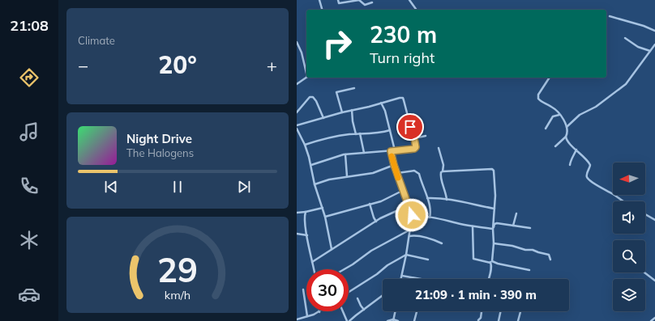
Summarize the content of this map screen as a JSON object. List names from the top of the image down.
{
  "north": "left",
  "page": {
    "tabs": "21:08",
    "tile": "Climate",
    "turn": ["230 m", "Turn right"],
    "heat": ["−", "20°", "+"],
    "song": ["Night Drive", "The Halogens"],
    "limit": "30",
    "trip": "21:09 · 1 min · 390 m",
    "gauge": ["29", "km/h"]
  }
}
